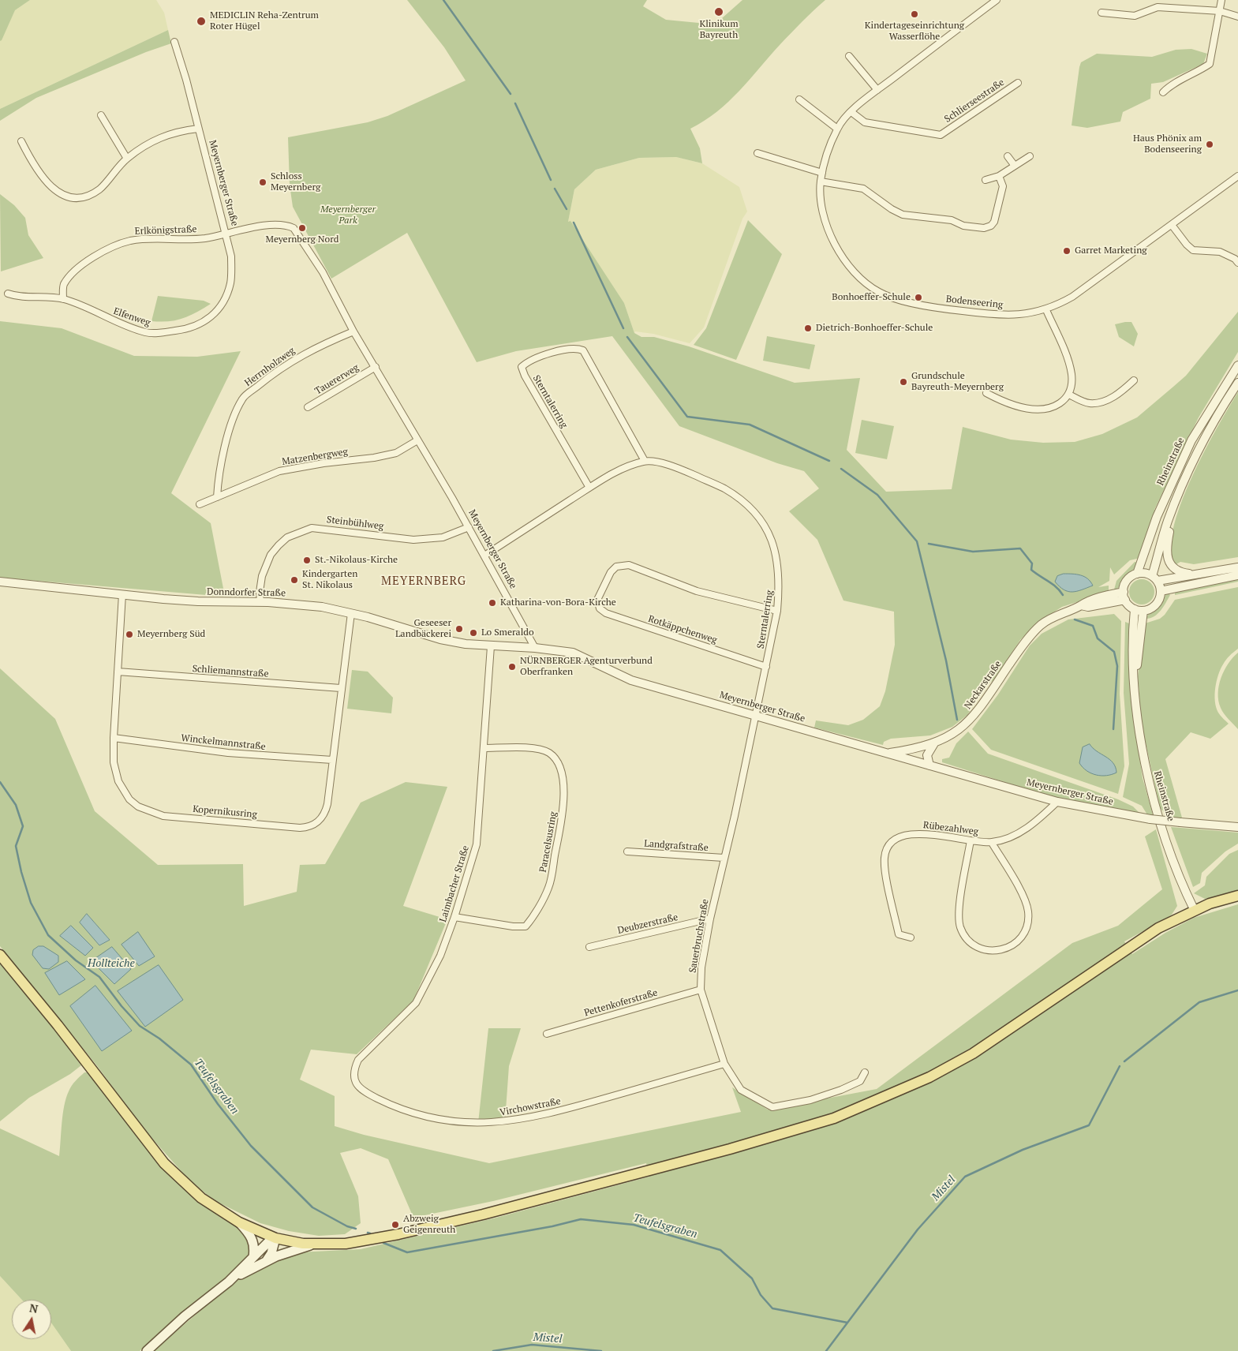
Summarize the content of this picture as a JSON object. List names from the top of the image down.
{
  "streets": {
    "street": [
      "Schlierseestraße",
      "Meyernberger Straße",
      "Erlkönigstraße",
      "Bodenseering",
      "Elfenweg",
      "Herrnholzweg",
      "Tauererweg",
      "Sterntalerring",
      "Matzenbergweg",
      "Rheinstraße",
      "Steinbühlweg",
      "Donndorfer Straße",
      "Rotkäppchenweg",
      "Schliemannstraße",
      "Neckarstraße",
      "Winckelmannstraße",
      "Kopernikusring",
      "Rübezahlweg",
      "Paracelsusring",
      "Landgrafstraße",
      "Laimbacher Straße",
      "Deubzerstraße",
      "Sauerbruchstraße",
      "Pettenkoferstraße",
      "Virchowstraße"
    ]
  },
  "crossings": [
    ["Schlierseestraße", "Bodenseering"],
    ["Meyernberger Straße", "Erlkönigstraße"],
    ["Meyernberger Straße", "Elfenweg"],
    ["Meyernberger Straße", "Herrnholzweg"],
    ["Meyernberger Straße", "Tauererweg"],
    ["Meyernberger Straße", "Sterntalerring"],
    ["Meyernberger Straße", "Matzenbergweg"],
    ["Meyernberger Straße", "Steinbühlweg"],
    ["Meyernberger Straße", "Donndorfer Straße"],
    ["Meyernberger Straße", "Neckarstraße"],
    ["Meyernberger Straße", "Rübezahlweg"],
    ["Meyernberger Straße", "Sauerbruchstraße"],
    ["Erlkönigstraße", "Elfenweg"],
    ["Herrnholzweg", "Matzenbergweg"],
    ["Sterntalerring", "Rotkäppchenweg"],
    ["Sterntalerring", "Sauerbruchstraße"],
    ["Rheinstraße", "Neckarstraße"],
    ["Steinbühlweg", "Donndorfer Straße"],
    ["Donndorfer Straße", "Kopernikusring"],
    ["Donndorfer Straße", "Laimbacher Straße"],
    ["Schliemannstraße", "Kopernikusring"],
    ["Winckelmannstraße", "Kopernikusring"],
    ["Paracelsusring", "Laimbacher Straße"],
    ["Landgrafstraße", "Sauerbruchstraße"],
    ["Laimbacher Straße", "Virchowstraße"],
    ["Deubzerstraße", "Sauerbruchstraße"],
    ["Sauerbruchstraße", "Pettenkoferstraße"],
    ["Sauerbruchstraße", "Virchowstraße"]
  ],
  "districts": ["MEYERNBERG"],
  "water": ["Hollteiche", "Teufelsgraben", "Mistel"],
  "parks": ["Meyernberger Park"],
  "places": [
    "Klinikum Bayreuth",
    "Kindertageseinrichtung Wasserflöhe",
    "MEDICLIN Reha-Zentrum Roter Hügel",
    "Haus Phönix am Bodenseering",
    "Schloss Meyernberg",
    "Meyernberg Nord",
    "Garret Marketing",
    "Bonhoeffer-Schule",
    "Dietrich-Bonhoeffer-Schule",
    "Grundschule Bayreuth-Meyernberg",
    "St.-Nikolaus-Kirche",
    "Kindergarten St. Nikolaus",
    "Katharina-von-Bora-Kirche",
    "Geseeser Landbäckerei",
    "Lo Smeraldo",
    "Meyernberg Süd",
    "NÜRNBERGER Agenturverbund Oberfranken",
    "Abzweig Geigenreuth"
  ],
  "north": "top"
}
